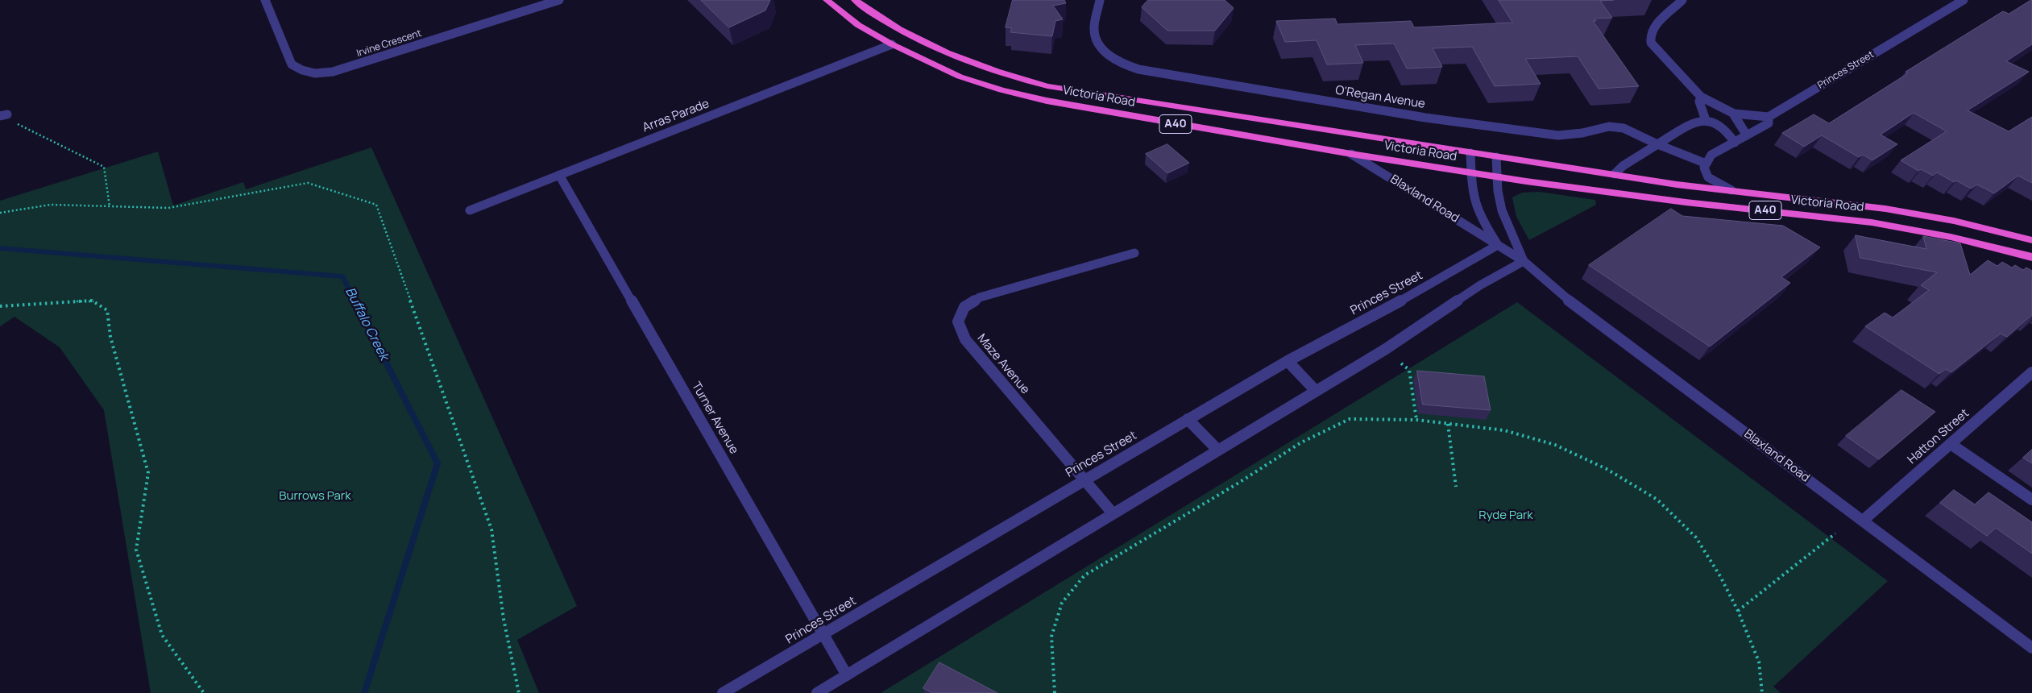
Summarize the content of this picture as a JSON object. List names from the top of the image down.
{
  "streets": {
    "highway": ["Victoria Road", "A40"],
    "street": [
      "Irvine Crescent",
      "Princes Street",
      "O'Regan Avenue",
      "Arras Parade",
      "Blaxland Road",
      "Maze Avenue",
      "Turner Avenue",
      "Hatton Street"
    ]
  },
  "crossings": [
    ["Princes Street", "O'Regan Avenue"],
    ["Princes Street", "Blaxland Road"],
    ["Princes Street", "Maze Avenue"],
    ["Princes Street", "Turner Avenue"],
    ["Victoria Road", "Arras Parade"],
    ["Victoria Road", "Blaxland Road"],
    ["Arras Parade", "Turner Avenue"],
    ["Blaxland Road", "Hatton Street"]
  ],
  "water": ["Buffalo Creek"],
  "parks": ["Burrows Park", "Ryde Park"]
}
